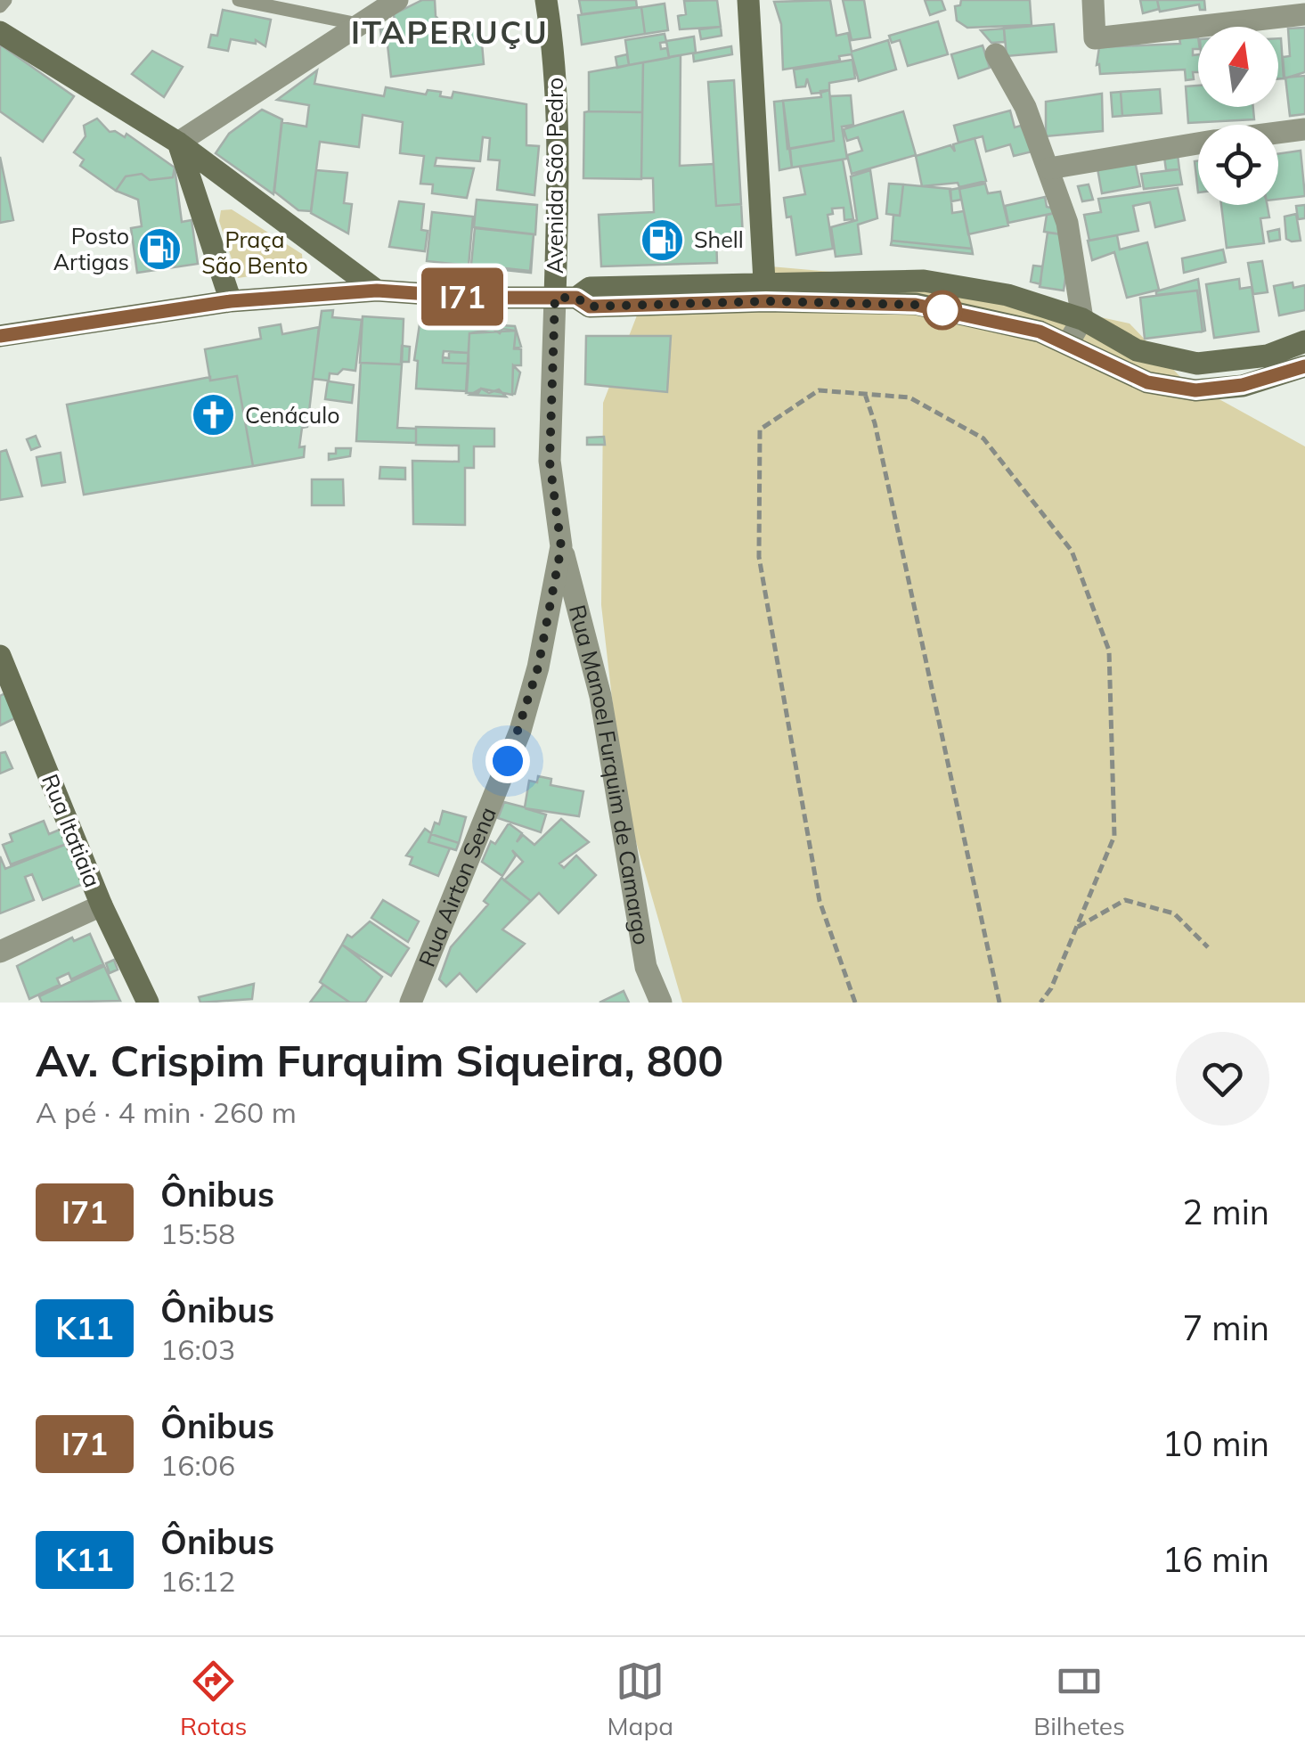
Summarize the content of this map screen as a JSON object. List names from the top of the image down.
{
  "streets": {
    "main road": ["Avenida São Pedro", "Rua Itatiaia"],
    "street": ["Rua Manoel Furquim de Camargo", "Rua Airton Sena"]
  },
  "crossings": [
    ["Avenida São Pedro", "Rua Airton Sena"],
    ["Rua Manoel Furquim de Camargo", "Rua Airton Sena"]
  ],
  "districts": ["ITAPERUÇU"],
  "parks": ["Praça São Bento"],
  "places": {
    "fuel station": ["Shell", "Posto Artigas"],
    "church": ["Cenáculo"]
  },
  "lines": ["bus line I71"],
  "north": "top",
  "page": {
    "on_map": "I71",
    "heading": ["Av. Crispim Furquim Siqueira, 800", "A pé · 4 min · 260 m"],
    "list": [
      {
        "mark": "I71",
        "name": "Ônibus",
        "note": "15:58",
        "value": "2 min"
      },
      {
        "mark": "K11",
        "name": "Ônibus",
        "note": "16:03",
        "value": "7 min"
      },
      {
        "mark": "I71",
        "name": "Ônibus",
        "note": "16:06",
        "value": "10 min"
      },
      {
        "mark": "K11",
        "name": "Ônibus",
        "note": "16:12",
        "value": "16 min"
      }
    ],
    "tabs": ["Rotas", "Mapa", "Bilhetes"]
  }
}
